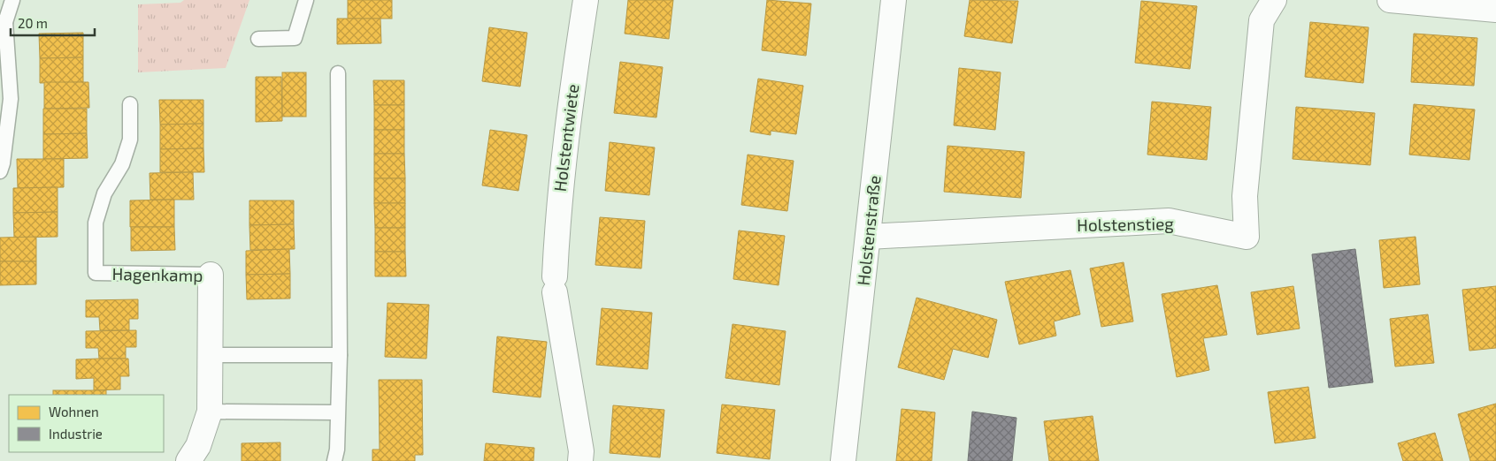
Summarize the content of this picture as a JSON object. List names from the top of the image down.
{
  "streets": {
    "street": [
      "Holstentwiete",
      "Holstenstieg",
      "Holstenstraße",
      "Hagenkamp"
    ]
  },
  "crossings": [
    ["Holstenstieg", "Holstenstraße"]
  ],
  "legend": ["Wohnen", "Industrie"],
  "scale_bar": "20 m"
}
